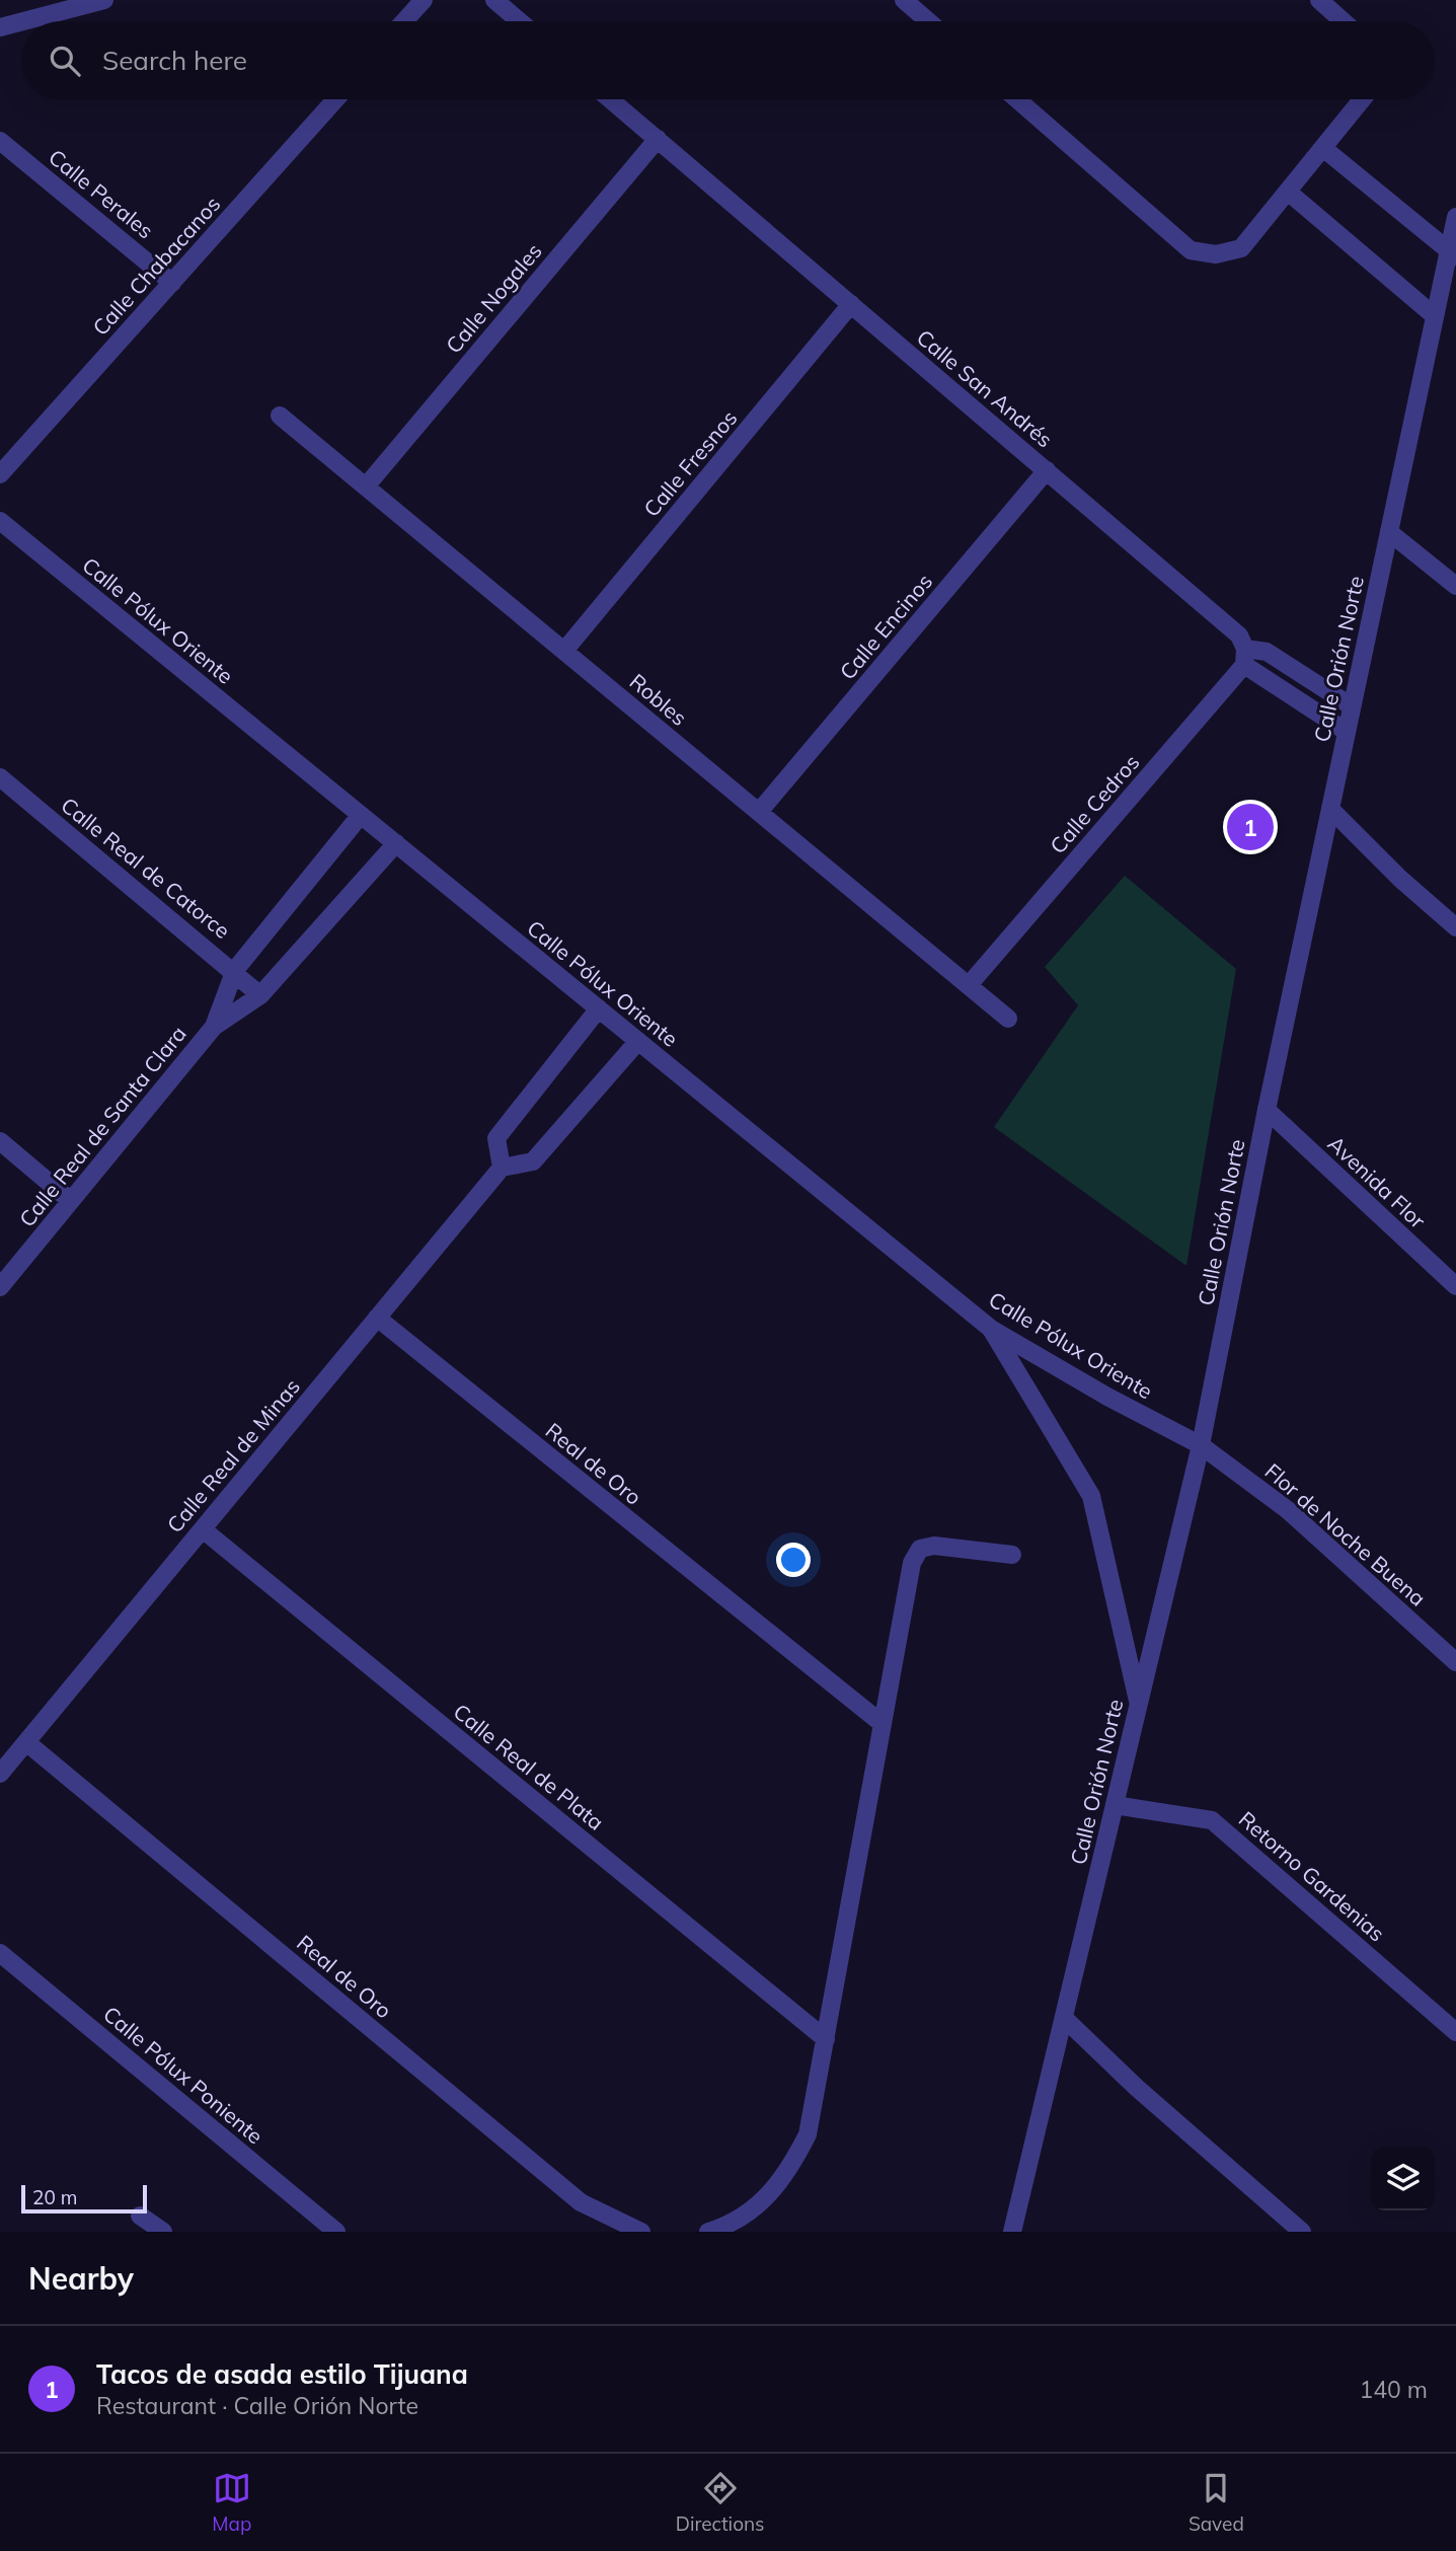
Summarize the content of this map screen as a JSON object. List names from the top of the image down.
{
  "streets": {
    "street": [
      "Calle Perales",
      "Calle Chabacanos",
      "Calle Nogales",
      "Calle San Andrés",
      "Calle Fresnos",
      "Calle Pólux Oriente",
      "Calle Encinos",
      "Calle Orión Norte",
      "Robles",
      "Calle Cedros",
      "Calle Real de Catorce",
      "Calle Real de Santa Clara",
      "Avenida Flor",
      "Calle Real de Minas",
      "Real de Oro",
      "Flor de Noche Buena",
      "Calle Real de Plata",
      "Retorno Gardenias",
      "Calle Pólux Poniente"
    ]
  },
  "crossings": [
    ["Calle Perales", "Calle Chabacanos"],
    ["Calle Nogales", "Calle San Andrés"],
    ["Calle Nogales", "Robles"],
    ["Calle San Andrés", "Calle Fresnos"],
    ["Calle San Andrés", "Calle Encinos"],
    ["Calle San Andrés", "Calle Orión Norte"],
    ["Calle San Andrés", "Calle Cedros"],
    ["Calle Fresnos", "Robles"],
    ["Calle Pólux Oriente", "Calle Orión Norte"],
    ["Calle Pólux Oriente", "Calle Real de Santa Clara"],
    ["Calle Pólux Oriente", "Flor de Noche Buena"],
    ["Calle Encinos", "Robles"],
    ["Calle Orión Norte", "Avenida Flor"],
    ["Calle Orión Norte", "Flor de Noche Buena"],
    ["Calle Orión Norte", "Retorno Gardenias"],
    ["Robles", "Calle Cedros"],
    ["Calle Real de Catorce", "Calle Real de Santa Clara"],
    ["Calle Real de Minas", "Real de Oro"],
    ["Calle Real de Minas", "Calle Real de Plata"]
  ],
  "scale_bar": "20 m",
  "page": {
    "search": "Search here",
    "pins": "1",
    "scale": "20 m",
    "heading": "Nearby",
    "list": [
      {
        "mark": "1",
        "name": "Tacos de asada estilo Tijuana",
        "note": "Restaurant · Calle Orión Norte",
        "value": "140 m"
      }
    ],
    "nav": ["Map", "Directions", "Saved"]
  }
}
